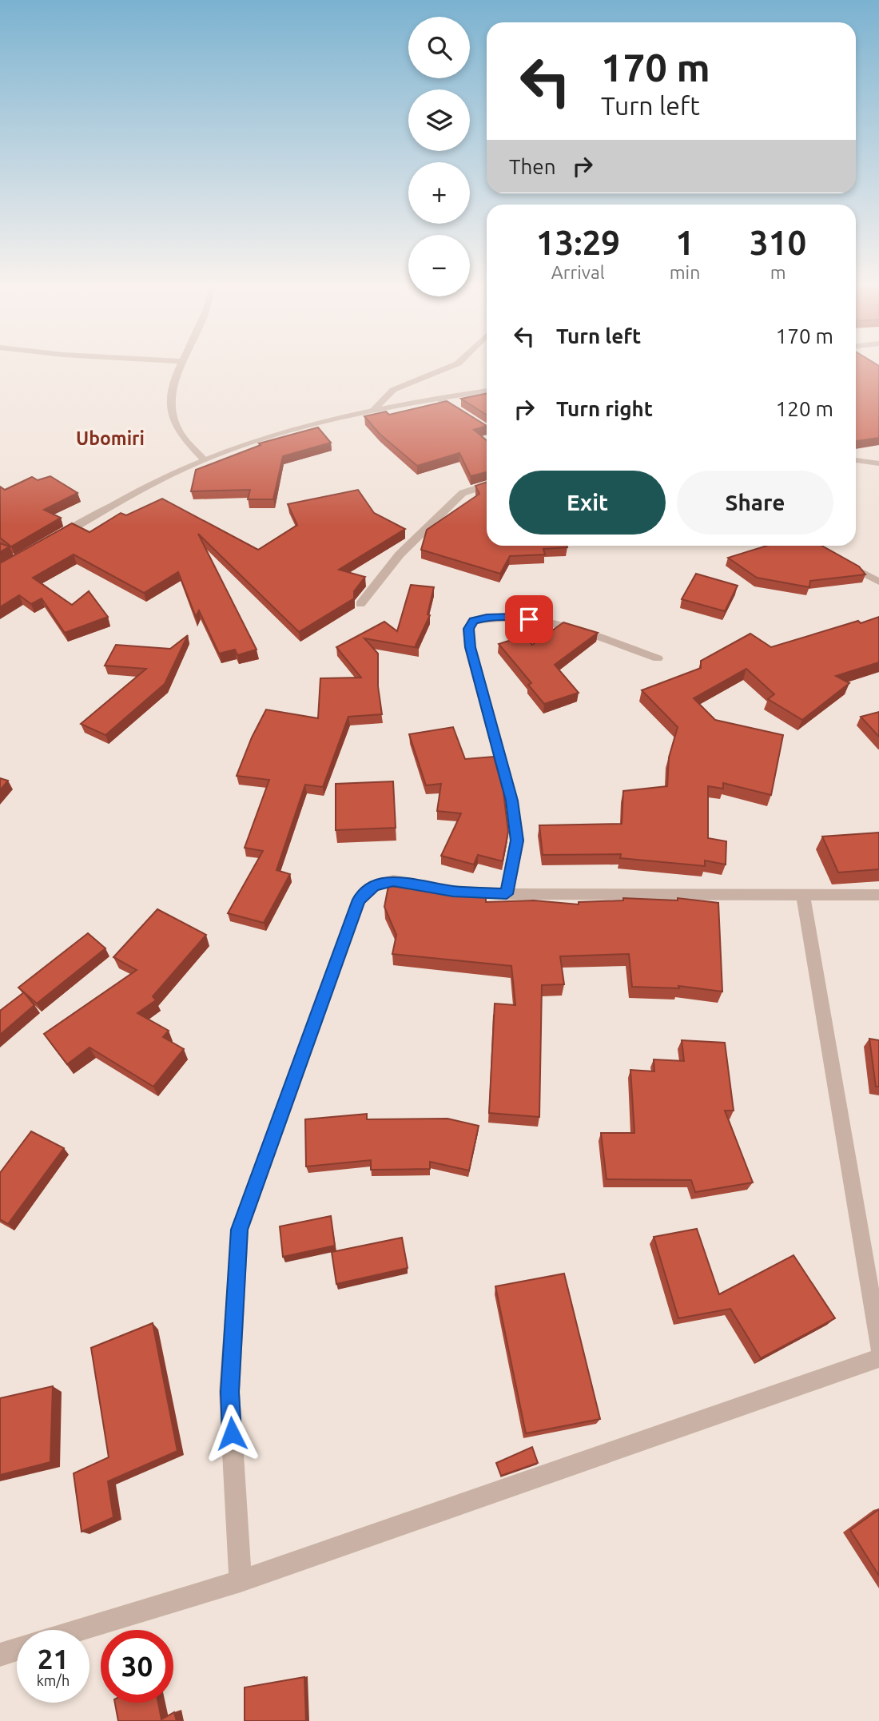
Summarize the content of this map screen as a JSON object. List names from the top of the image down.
{
  "districts": ["Ubomiri"],
  "page": {
    "map_buttons": ["+", "−"],
    "turn": ["170 m", "Turn left"],
    "then": "Then",
    "eta": [
      "13:29",
      "Arrival",
      "1",
      "min",
      "310",
      "m"
    ],
    "list": [
      {
        "name": "Turn left",
        "value": "170 m"
      },
      {
        "name": "Turn right",
        "value": "120 m"
      }
    ],
    "buttons": ["Exit", "Share"],
    "speed": "21 km/h",
    "limit": "30"
  }
}
